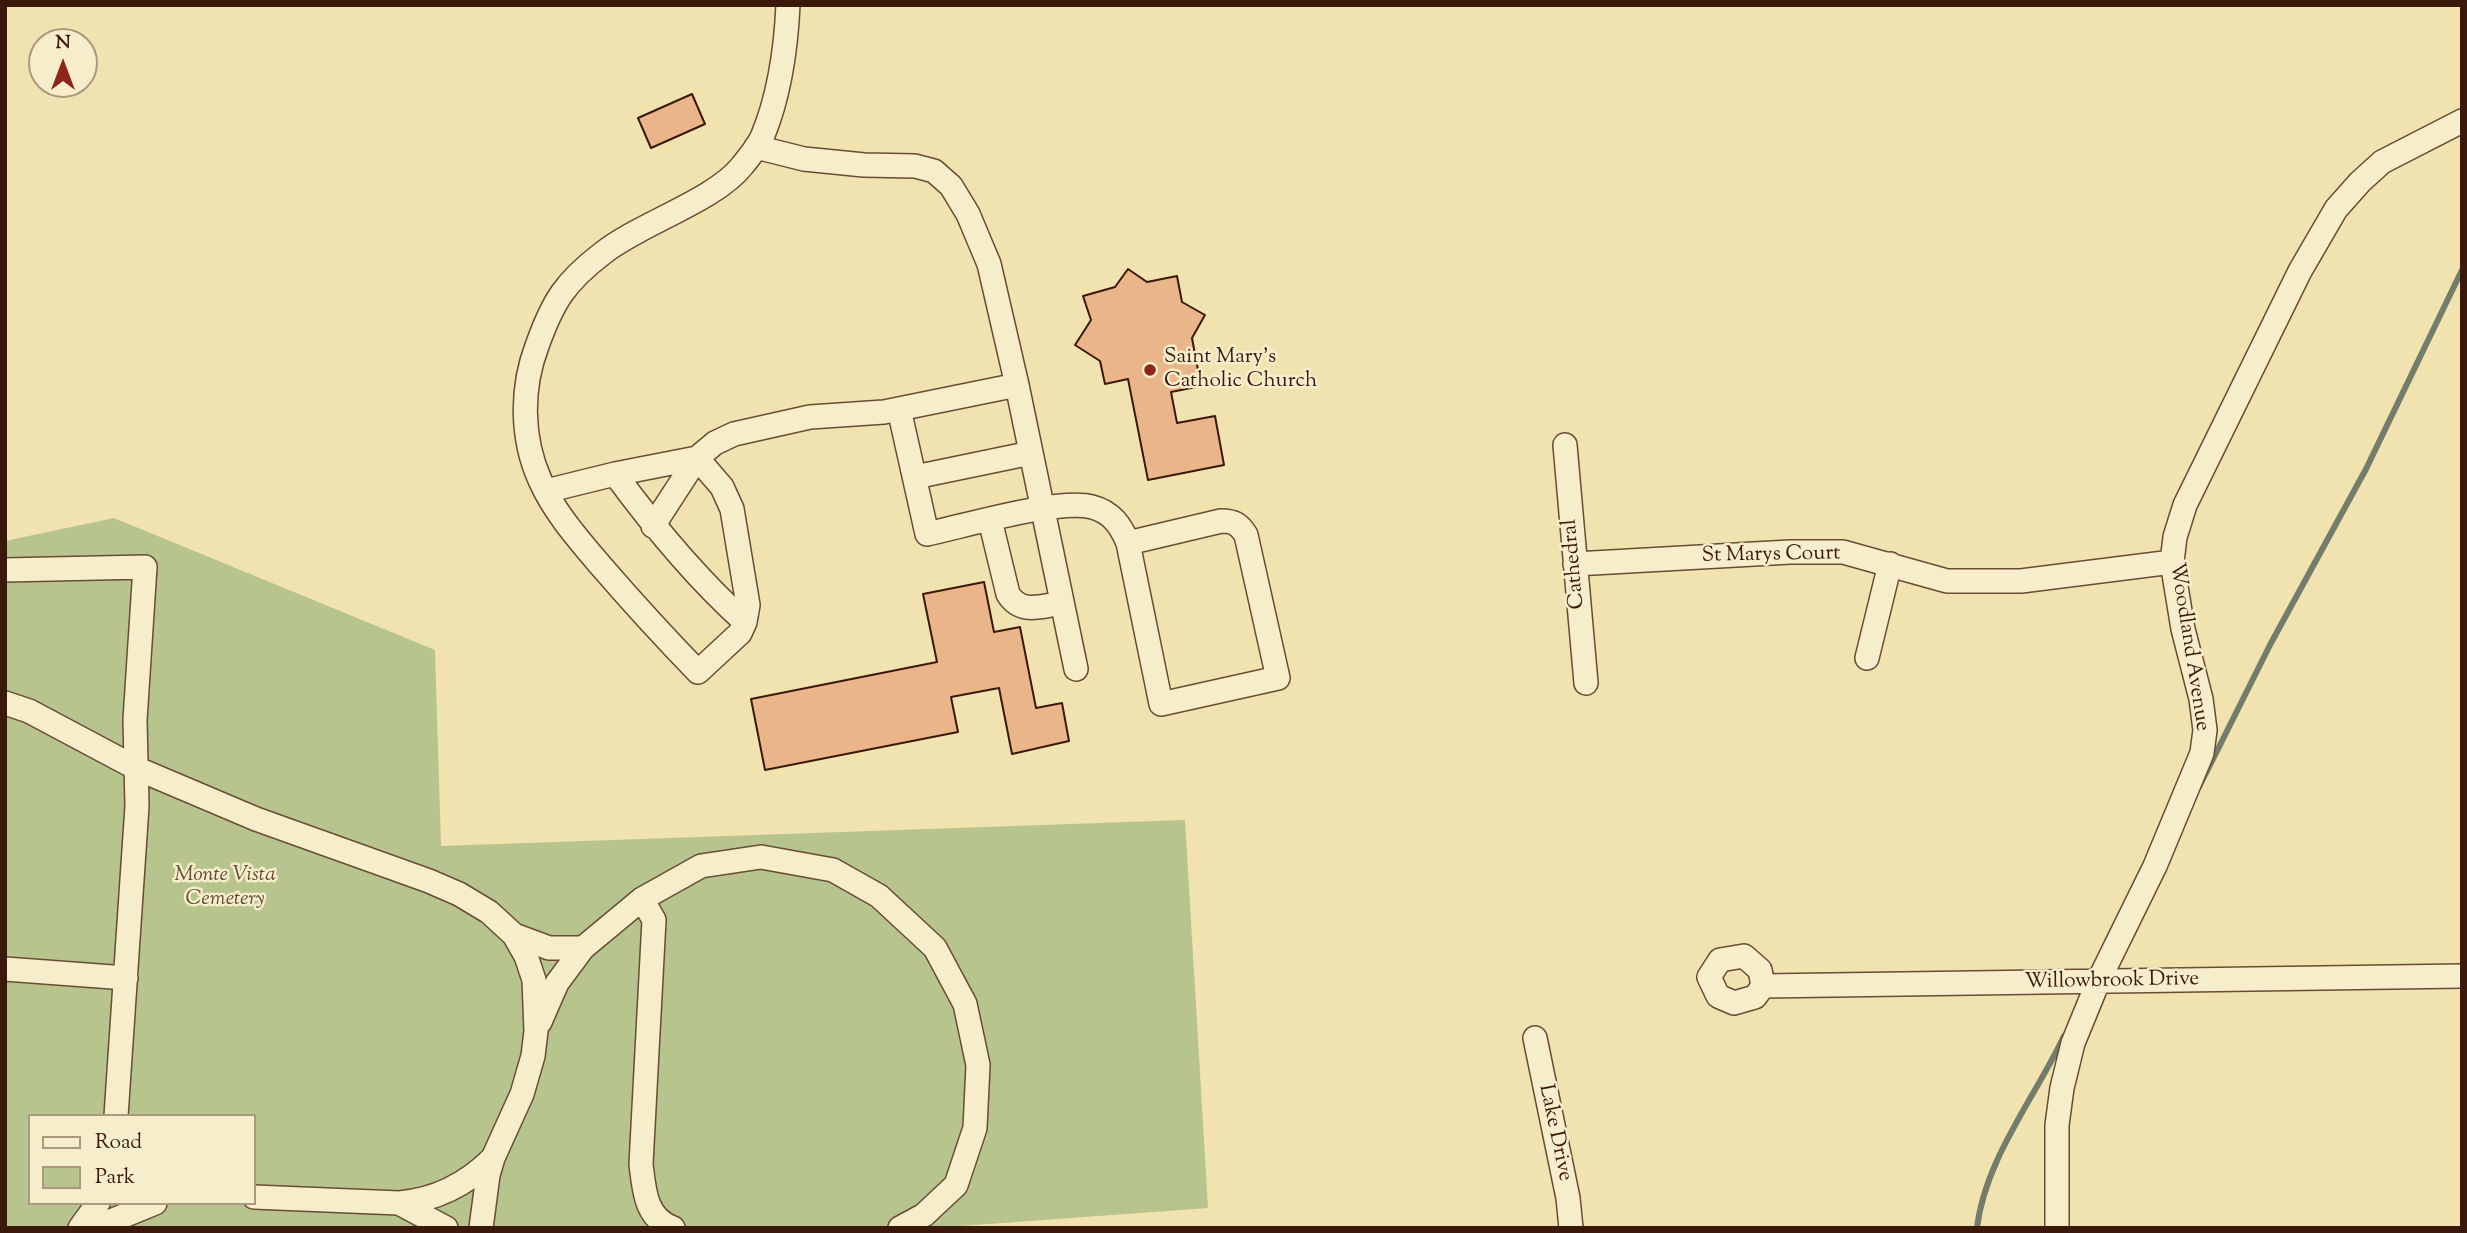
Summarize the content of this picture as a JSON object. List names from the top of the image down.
{
  "streets": {
    "street": [
      "St Marys Court",
      "Cathedral",
      "Woodland Avenue",
      "Willowbrook Drive",
      "Lake Drive"
    ]
  },
  "crossings": [
    ["St Marys Court", "Cathedral"],
    ["St Marys Court", "Woodland Avenue"],
    ["Woodland Avenue", "Willowbrook Drive"]
  ],
  "parks": ["Monte Vista Cemetery"],
  "places": ["Saint Mary's Catholic Church"],
  "legend": ["Road", "Park"],
  "north": "top"
}
